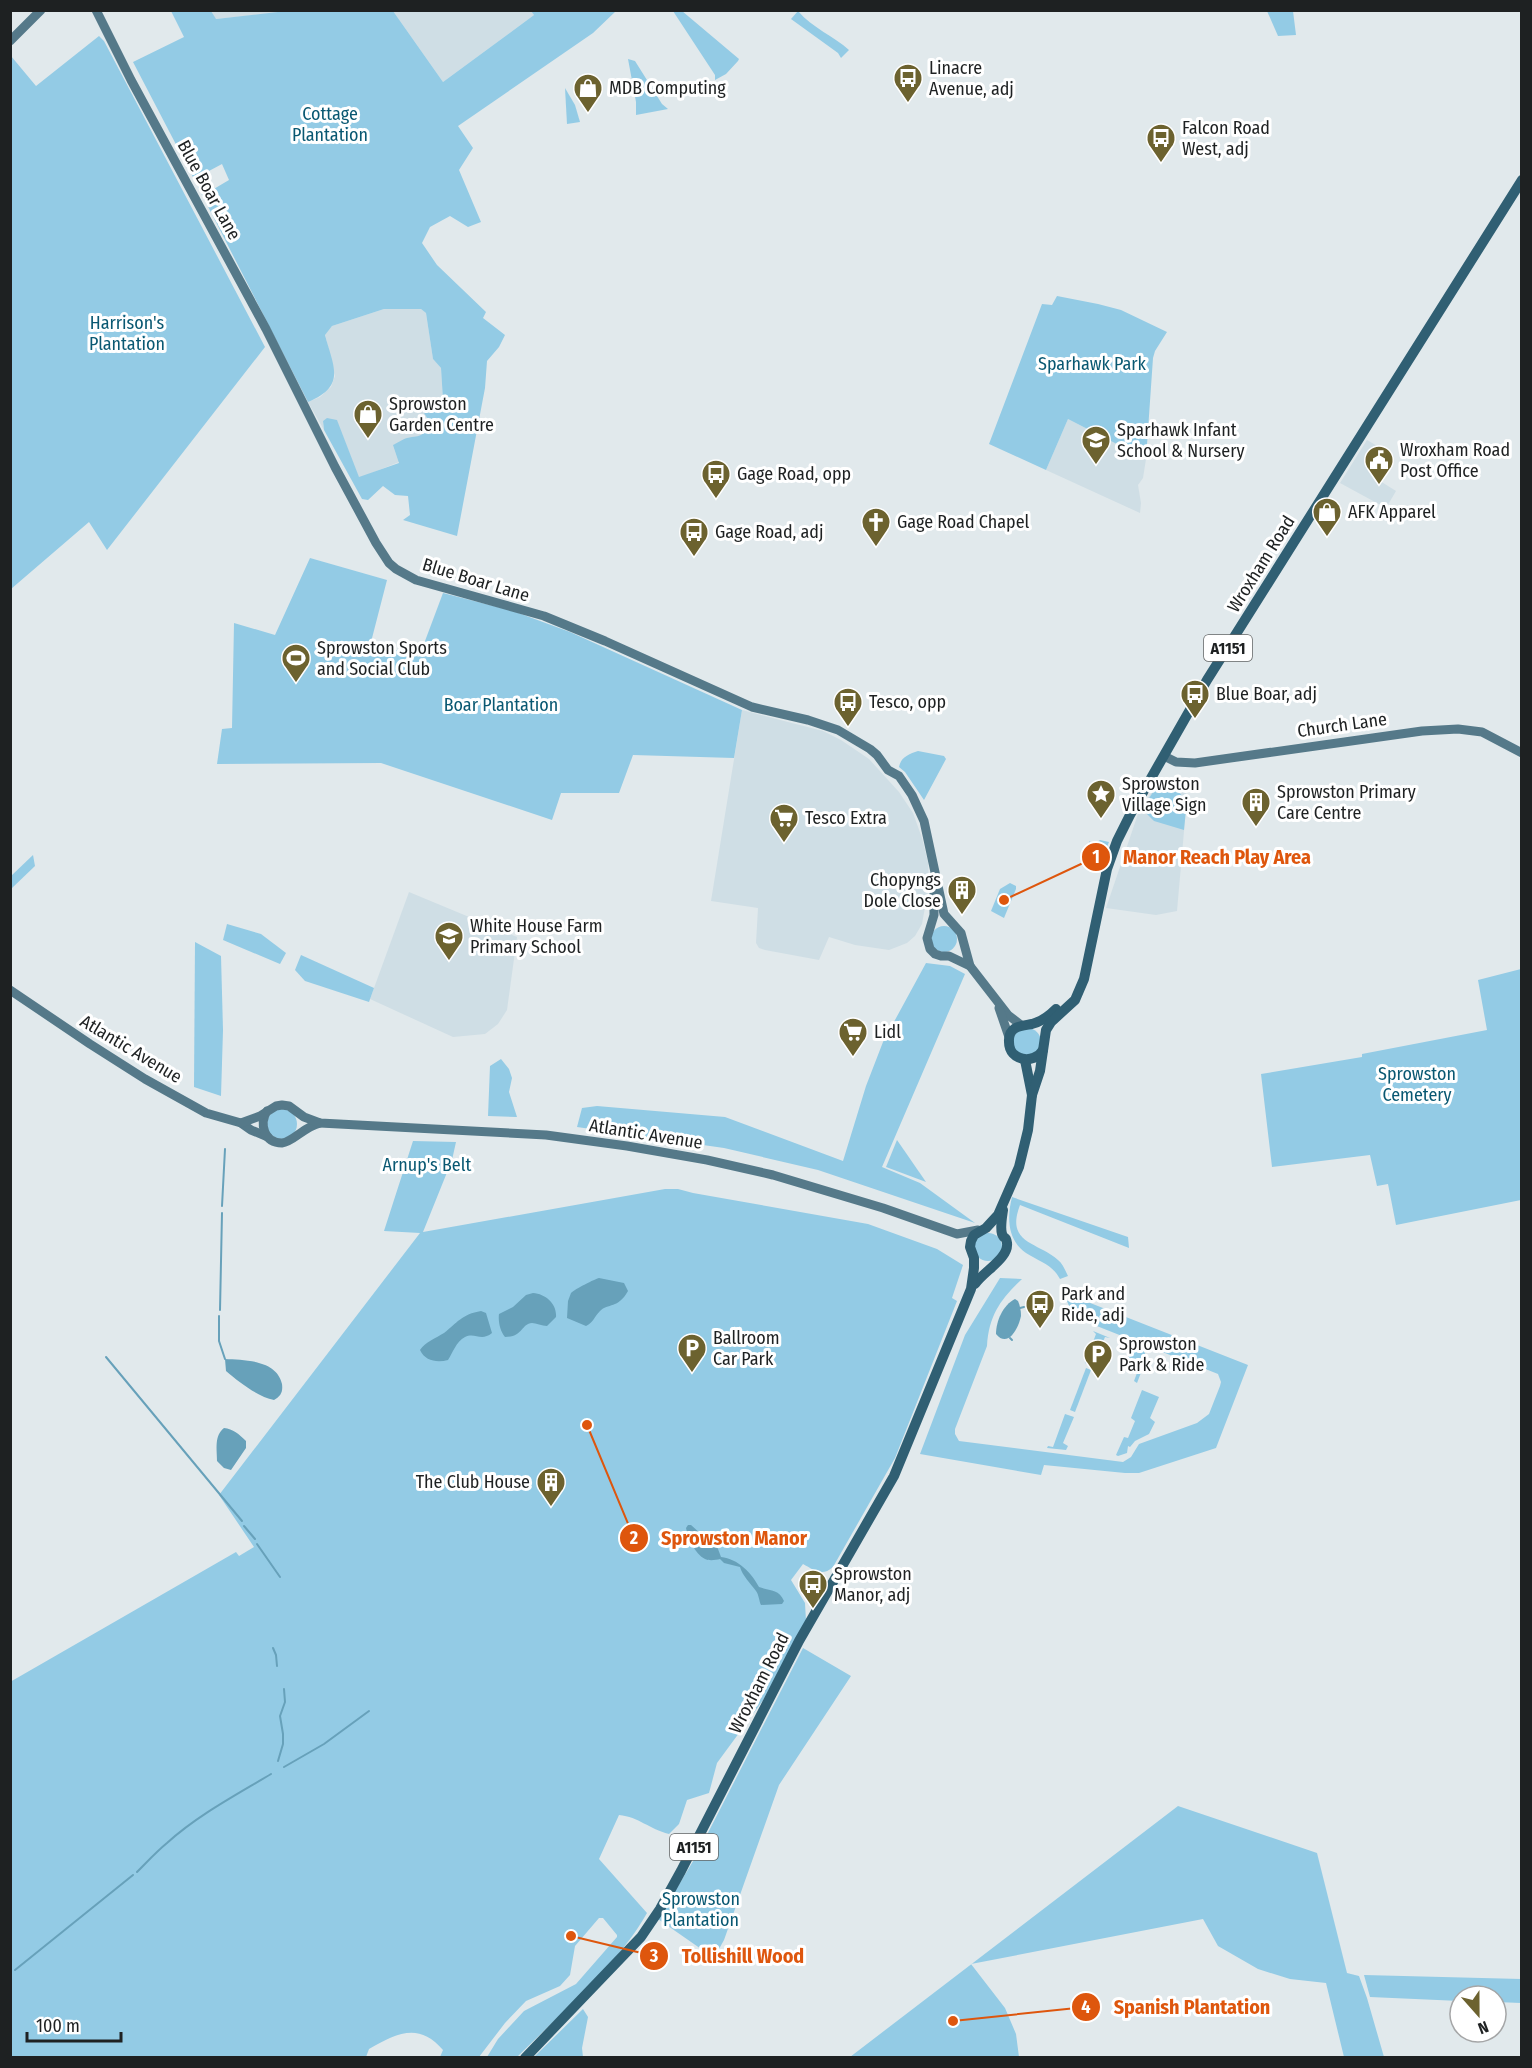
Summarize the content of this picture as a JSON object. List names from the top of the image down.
{
  "streets": {
    "main road": ["Wroxham Road", "A1151"],
    "street": ["Blue Boar Lane", "Church Lane", "Atlantic Avenue"]
  },
  "crossings": [
    ["Blue Boar Lane", "Wroxham Road"],
    ["Wroxham Road", "Church Lane"],
    ["Wroxham Road", "Atlantic Avenue"]
  ],
  "parks": [
    "Cottage Plantation",
    "Harrison's Plantation",
    "Sparhawk Park",
    "Boar Plantation",
    "Sprowston Cemetery",
    "Arnup's Belt",
    "Sprowston Plantation"
  ],
  "places": {
    "bus stop": [
      "Linacre Avenue, adj",
      "Falcon Road West, adj",
      "Gage Road, opp",
      "Gage Road, adj",
      "Blue Boar, adj",
      "Tesco, opp",
      "Park and Ride, adj",
      "Sprowston Manor, adj"
    ],
    "shop": ["MDB Computing", "Sprowston Garden Centre", "AFK Apparel"],
    "school or university": ["Sparhawk Infant School & Nursery", "White House Farm Primary School"],
    "public building": ["Wroxham Road Post Office"],
    "church": ["Gage Road Chapel"],
    "sports": ["Sprowston Sports and Social Club"],
    "place": ["Sprowston Village Sign"],
    "building": ["Sprowston Primary Care Centre", "Chopyngs Dole Close", "The Club House"],
    "supermarket": ["Tesco Extra", "Lidl"],
    "other": [
      "Manor Reach Play Area",
      "Sprowston Manor",
      "Tollishill Wood",
      "Spanish Plantation"
    ],
    "parking": ["Ballroom Car Park", "Sprowston Park & Ride"]
  },
  "scale_bar": "100 m",
  "north": "bottom"
}
